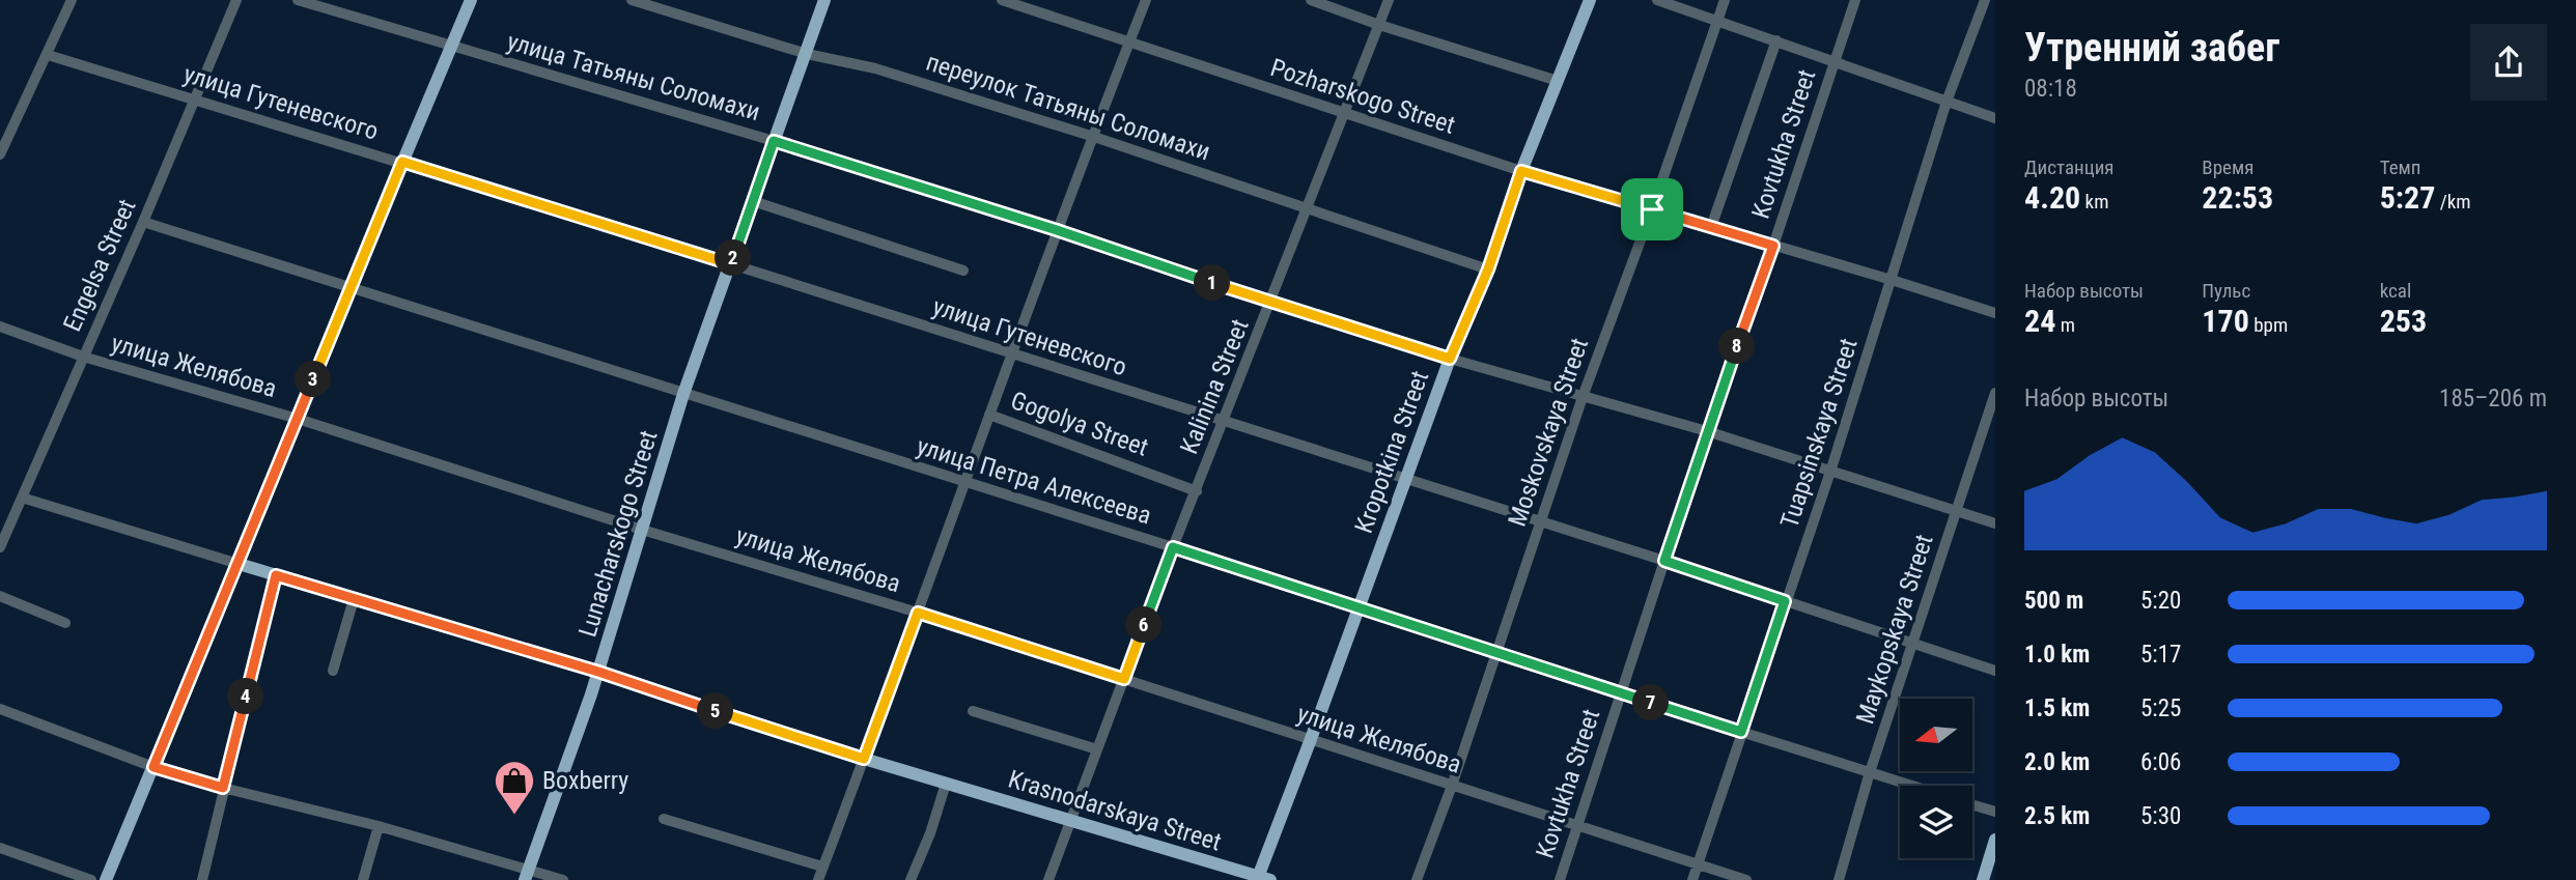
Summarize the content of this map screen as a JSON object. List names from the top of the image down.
{
  "streets": {
    "main road": ["Kropotkina Street", "Lunacharskogo Street", "Krasnodarskaya Street"],
    "street": [
      "улица Татьяны Соломахи",
      "Pozharskogo Street",
      "улица Гутеневского",
      "переулок Татьяны Соломахи",
      "Kovtukha Street",
      "Engelsa Street",
      "улица Желябова",
      "Kalinina Street",
      "Gogolya Street",
      "Moskovskaya Street",
      "Tuapsinskaya Street",
      "улица Петра Алексеева",
      "Maykopskaya Street"
    ]
  },
  "crossings": [
    ["улица Татьяны Соломахи", "Kovtukha Street"],
    ["улица Татьяны Соломахи", "Kalinina Street"],
    ["улица Татьяны Соломахи", "Gogolya Street"],
    ["улица Татьяны Соломахи", "Moskovskaya Street"],
    ["улица Татьяны Соломахи", "Tuapsinskaya Street"],
    ["улица Татьяны Соломахи", "Kropotkina Street"],
    ["улица Татьяны Соломахи", "Lunacharskogo Street"],
    ["улица Татьяны Соломахи", "Maykopskaya Street"],
    ["Pozharskogo Street", "Kovtukha Street"],
    ["Pozharskogo Street", "Kalinina Street"],
    ["Pozharskogo Street", "Gogolya Street"],
    ["Pozharskogo Street", "Moskovskaya Street"],
    ["Pozharskogo Street", "Tuapsinskaya Street"],
    ["Pozharskogo Street", "Kropotkina Street"],
    ["улица Гутеневского", "Kovtukha Street"],
    ["улица Гутеневского", "Engelsa Street"],
    ["улица Гутеневского", "Kalinina Street"],
    ["улица Гутеневского", "Gogolya Street"],
    ["улица Гутеневского", "Moskovskaya Street"],
    ["улица Гутеневского", "Tuapsinskaya Street"],
    ["улица Гутеневского", "Kropotkina Street"],
    ["улица Гутеневского", "Lunacharskogo Street"],
    ["улица Гутеневского", "Maykopskaya Street"],
    ["переулок Татьяны Соломахи", "Kalinina Street"],
    ["переулок Татьяны Соломахи", "Gogolya Street"],
    ["переулок Татьяны Соломахи", "Kropotkina Street"],
    ["переулок Татьяны Соломахи", "Lunacharskogo Street"],
    ["Kovtukha Street", "улица Желябова"],
    ["Kovtukha Street", "улица Петра Алексеева"],
    ["Engelsa Street", "улица Желябова"],
    ["Engelsa Street", "улица Петра Алексеева"],
    ["Engelsa Street", "Krasnodarskaya Street"],
    ["улица Желябова", "Kalinina Street"],
    ["улица Желябова", "Gogolya Street"],
    ["улица Желябова", "Moskovskaya Street"],
    ["улица Желябова", "Tuapsinskaya Street"],
    ["улица Желябова", "Kropotkina Street"],
    ["улица Желябова", "Lunacharskogo Street"],
    ["Kalinina Street", "Gogolya Street"],
    ["Kalinina Street", "улица Петра Алексеева"],
    ["Kalinina Street", "Krasnodarskaya Street"],
    ["Gogolya Street", "улица Петра Алексеева"],
    ["Gogolya Street", "Krasnodarskaya Street"],
    ["Moskovskaya Street", "улица Петра Алексеева"],
    ["Tuapsinskaya Street", "улица Петра Алексеева"],
    ["Kropotkina Street", "улица Петра Алексеева"],
    ["Kropotkina Street", "Krasnodarskaya Street"],
    ["улица Петра Алексеева", "Lunacharskogo Street"],
    ["улица Петра Алексеева", "Maykopskaya Street"],
    ["Lunacharskogo Street", "Krasnodarskaya Street"]
  ],
  "places": {
    "shop": ["Boxberry"]
  },
  "north": "left",
  "page": {
    "heading": ["Утренний забег", "08:18"],
    "stats": [
      ["Дистанция", "4.20 km"],
      ["Время", "22:53"],
      ["Темп", "5:27 /km"],
      ["Набор высоты", "24 m"],
      ["Пульс", "170 bpm"],
      ["kcal", "253"]
    ],
    "pins": [
      "2",
      "1",
      "8",
      "3",
      "6",
      "4",
      "7",
      "5"
    ],
    "chart": ["Набор высоты", "185–206 m"],
    "list": [
      {
        "name": "500 m",
        "note": "5:20"
      },
      {
        "name": "1.0 km",
        "note": "5:17"
      },
      {
        "name": "1.5 km",
        "note": "5:25"
      },
      {
        "name": "2.0 km",
        "note": "6:06"
      },
      {
        "name": "2.5 km",
        "note": "5:30"
      }
    ]
  }
}
